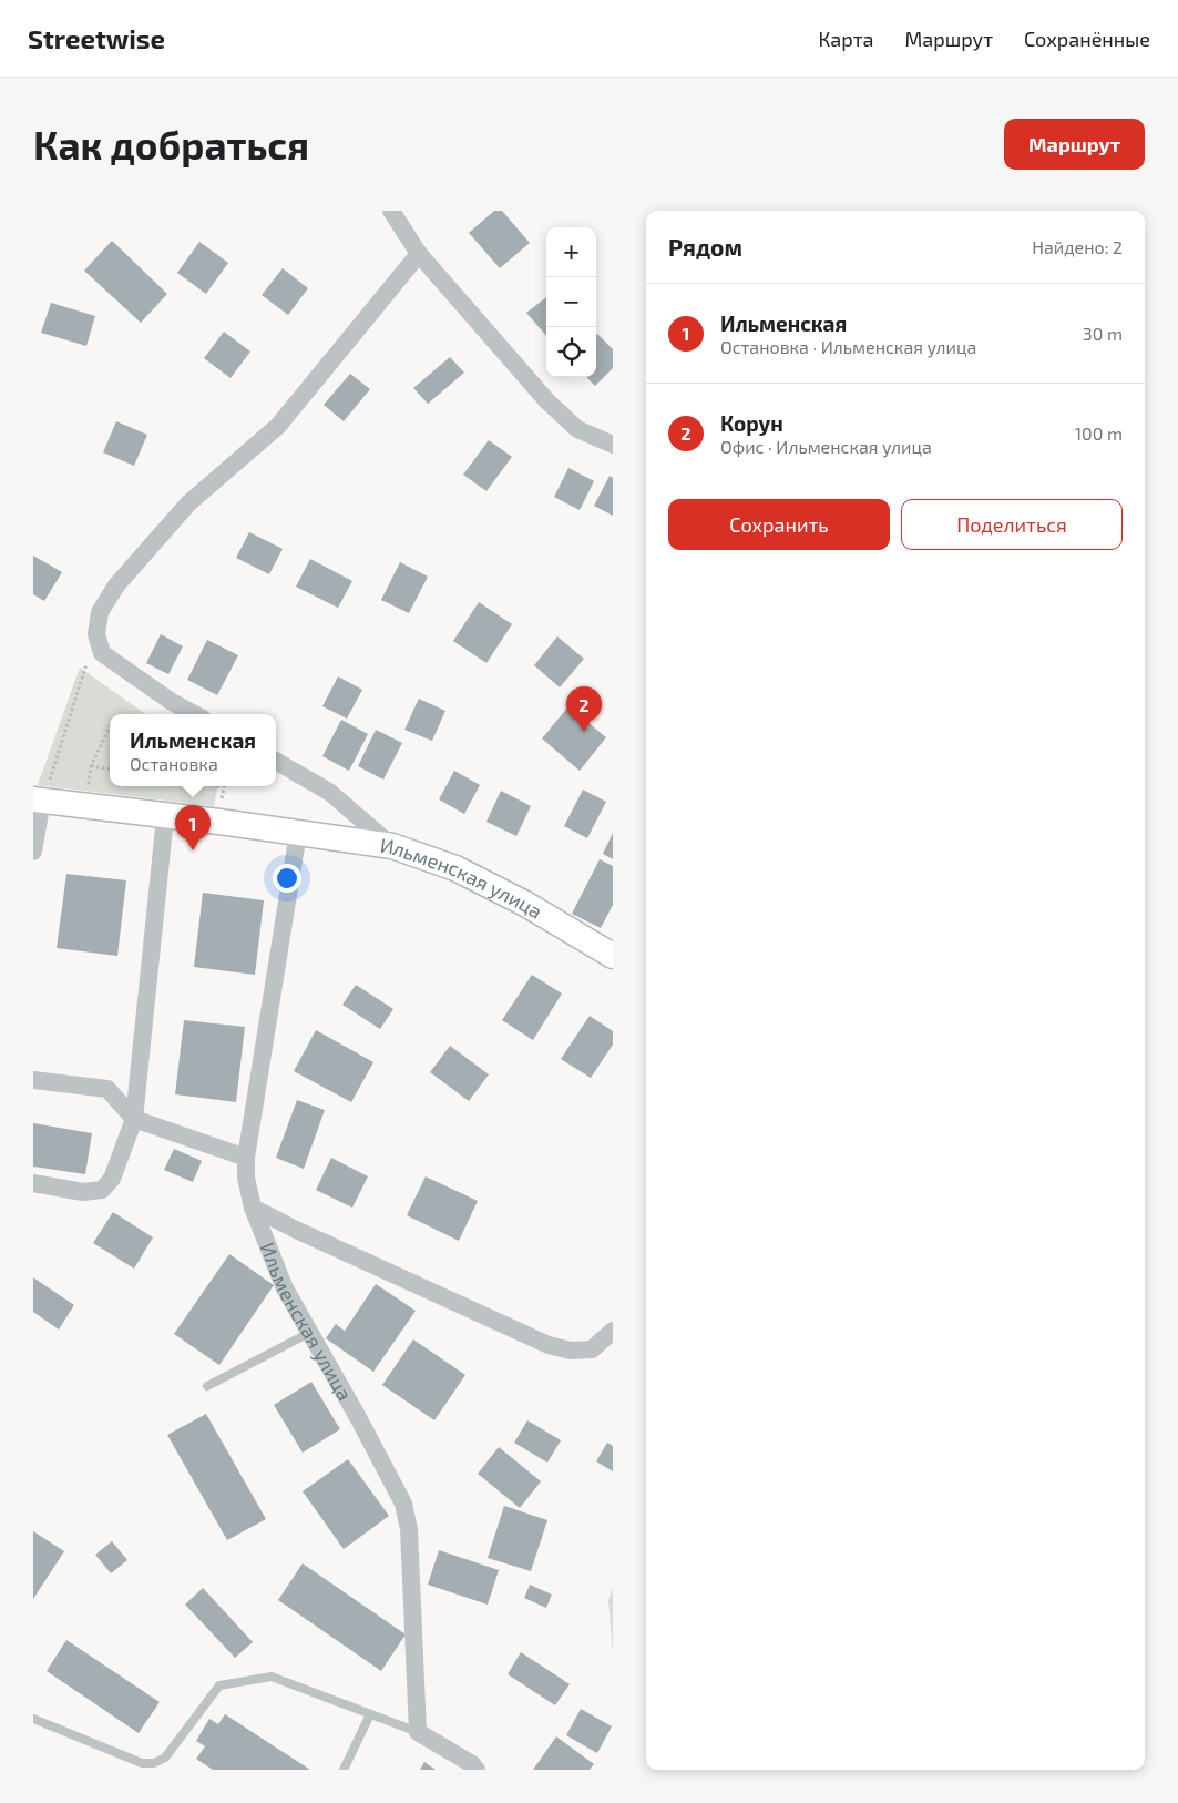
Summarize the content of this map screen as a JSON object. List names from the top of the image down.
{
  "streets": {
    "main road": ["Ильменская улица"]
  },
  "page": {
    "header": "Streetwise",
    "nav": ["Карта", "Маршрут", "Сохранённые"],
    "buttons": [
      "Маршрут",
      ["Сохранить", "Поделиться"]
    ],
    "title": "Как добраться",
    "heading": ["Рядом", "Найдено: 2"],
    "map_buttons": ["+", "−"],
    "list": [
      {
        "mark": "1",
        "name": "Ильменская",
        "note": "Остановка · Ильменская улица",
        "value": "30 m"
      },
      {
        "mark": "2",
        "name": "Корун",
        "note": "Офис · Ильменская улица",
        "value": "100 m"
      }
    ],
    "pins": ["2", "1"],
    "popup": ["Ильменская", "Остановка"]
  }
}
